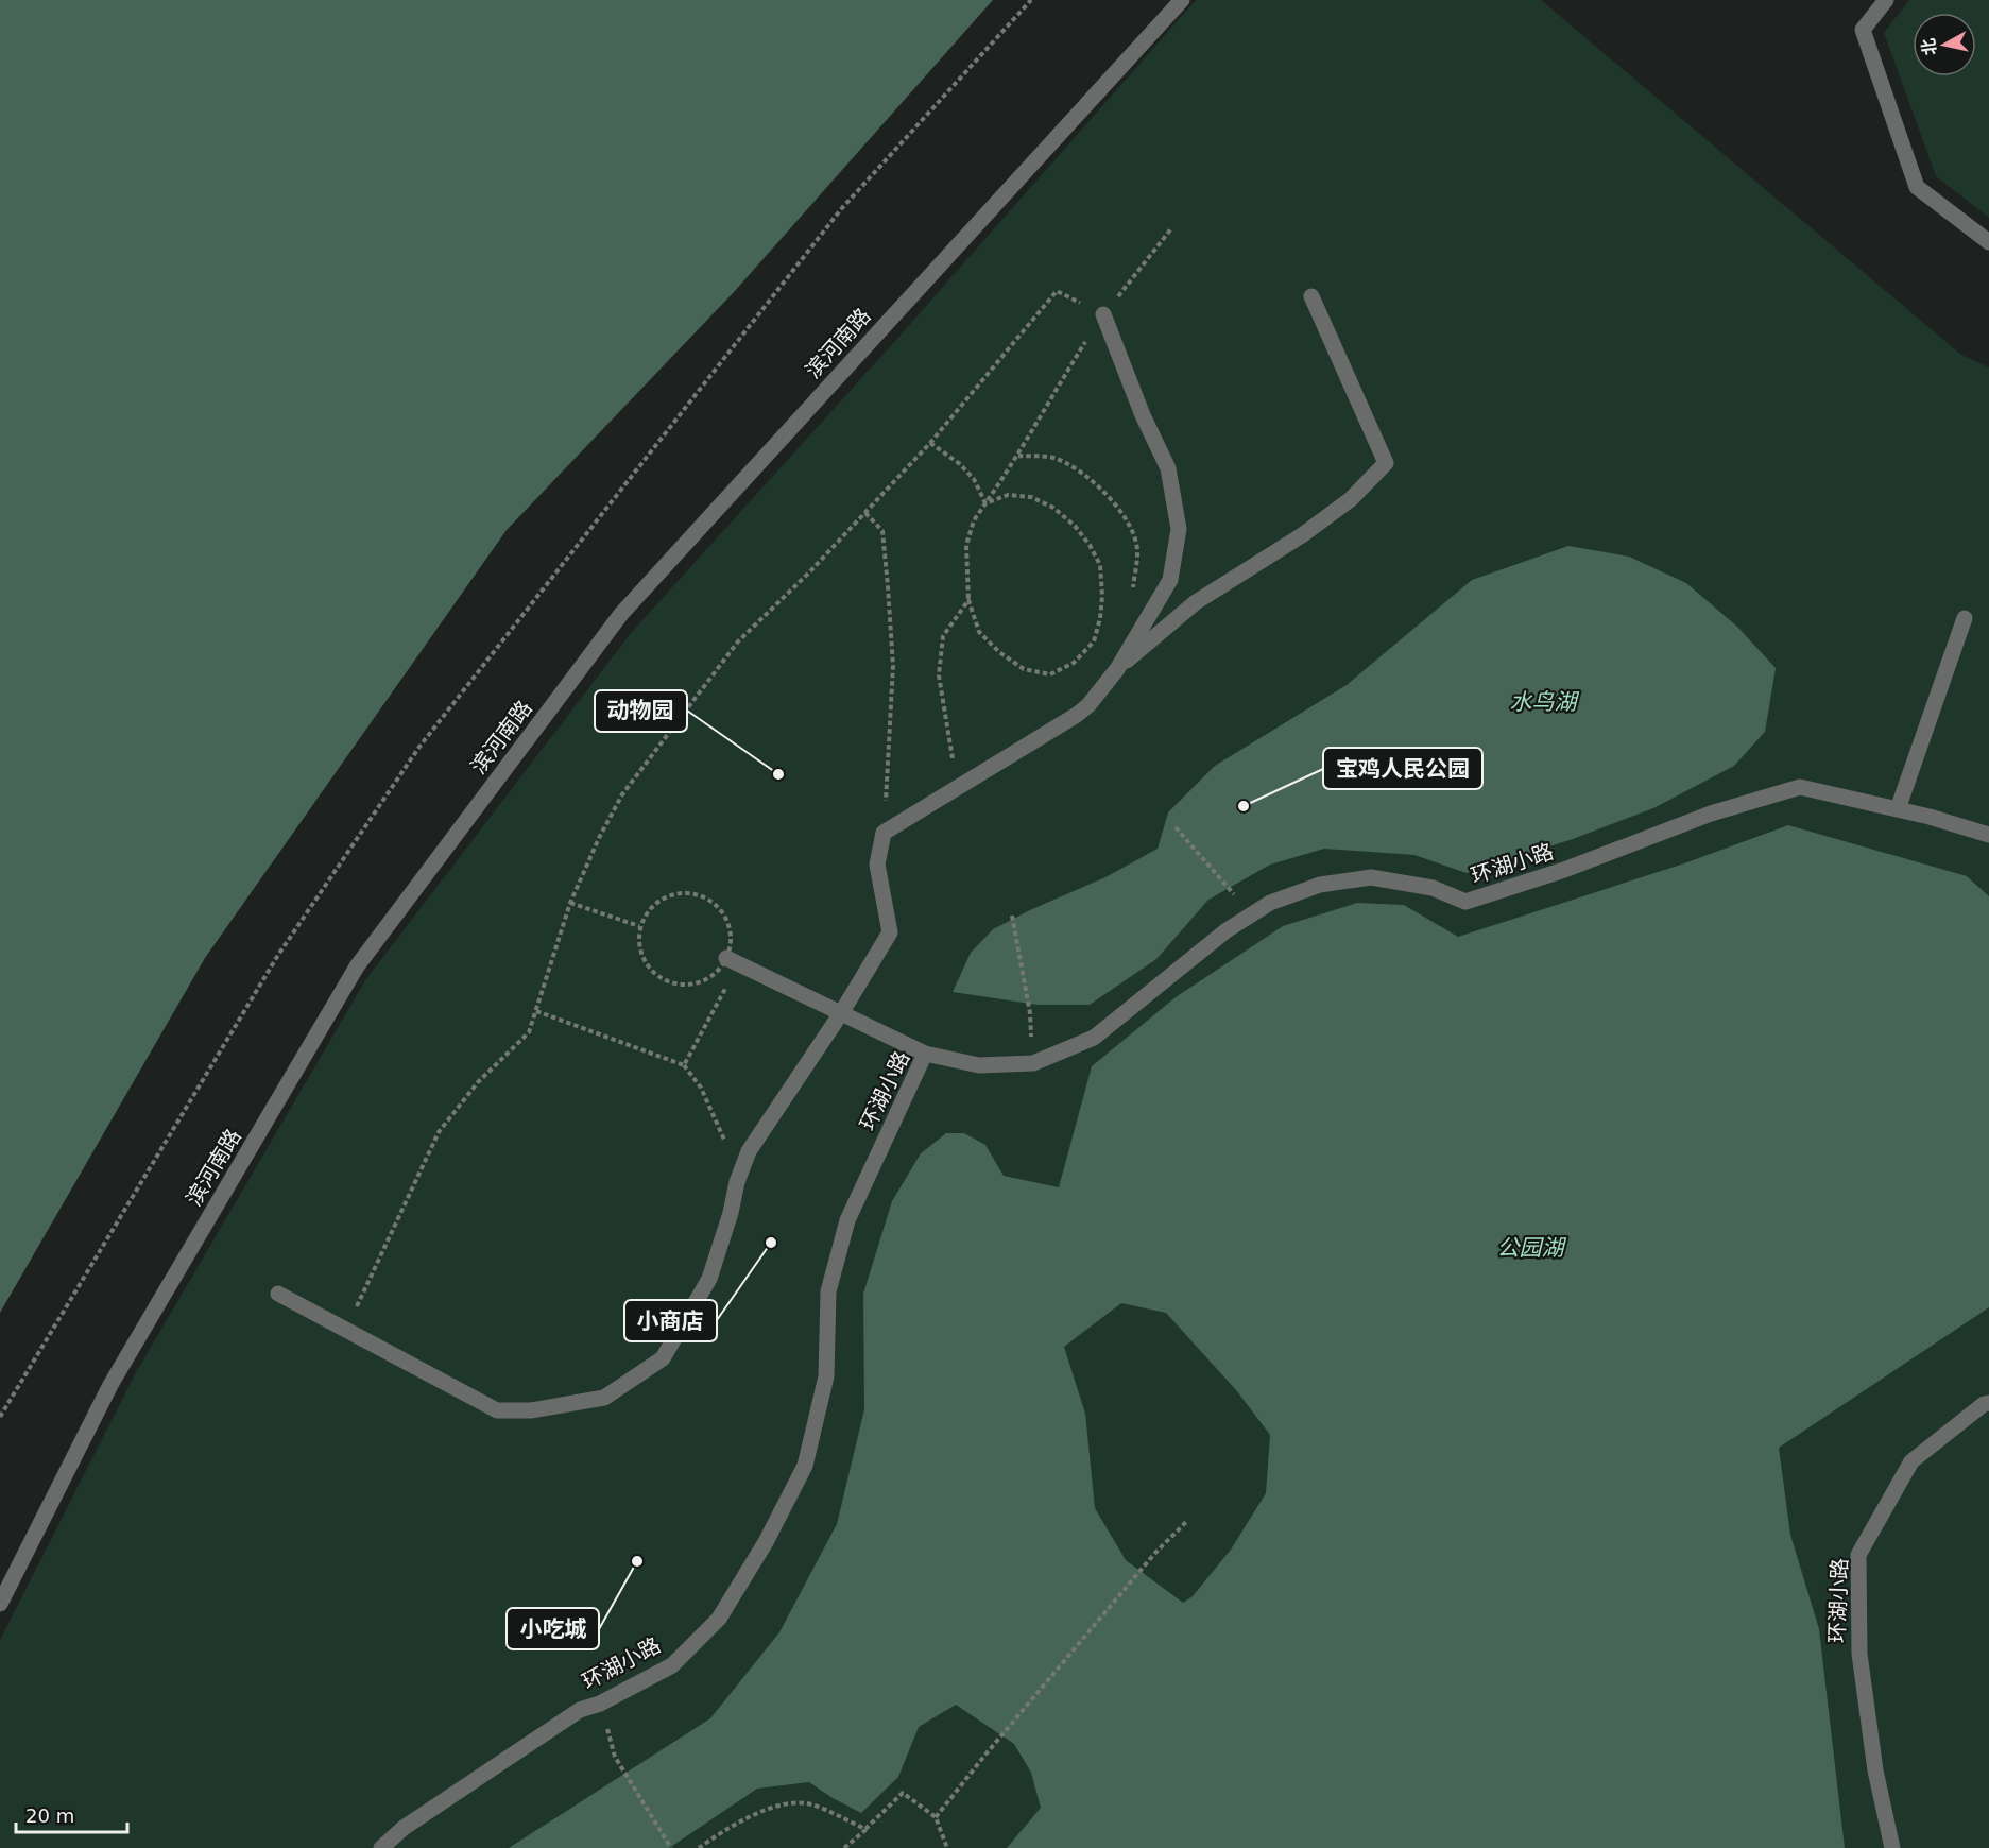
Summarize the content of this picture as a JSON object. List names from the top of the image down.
{
  "streets": {
    "street": ["滨河南路", "环湖小路"]
  },
  "water": ["水鸟湖", "公园湖"],
  "places": [
    "动物园",
    "宝鸡人民公园",
    "小商店",
    "小吃城"
  ],
  "scale_bar": "20 m",
  "north": "left"
}
